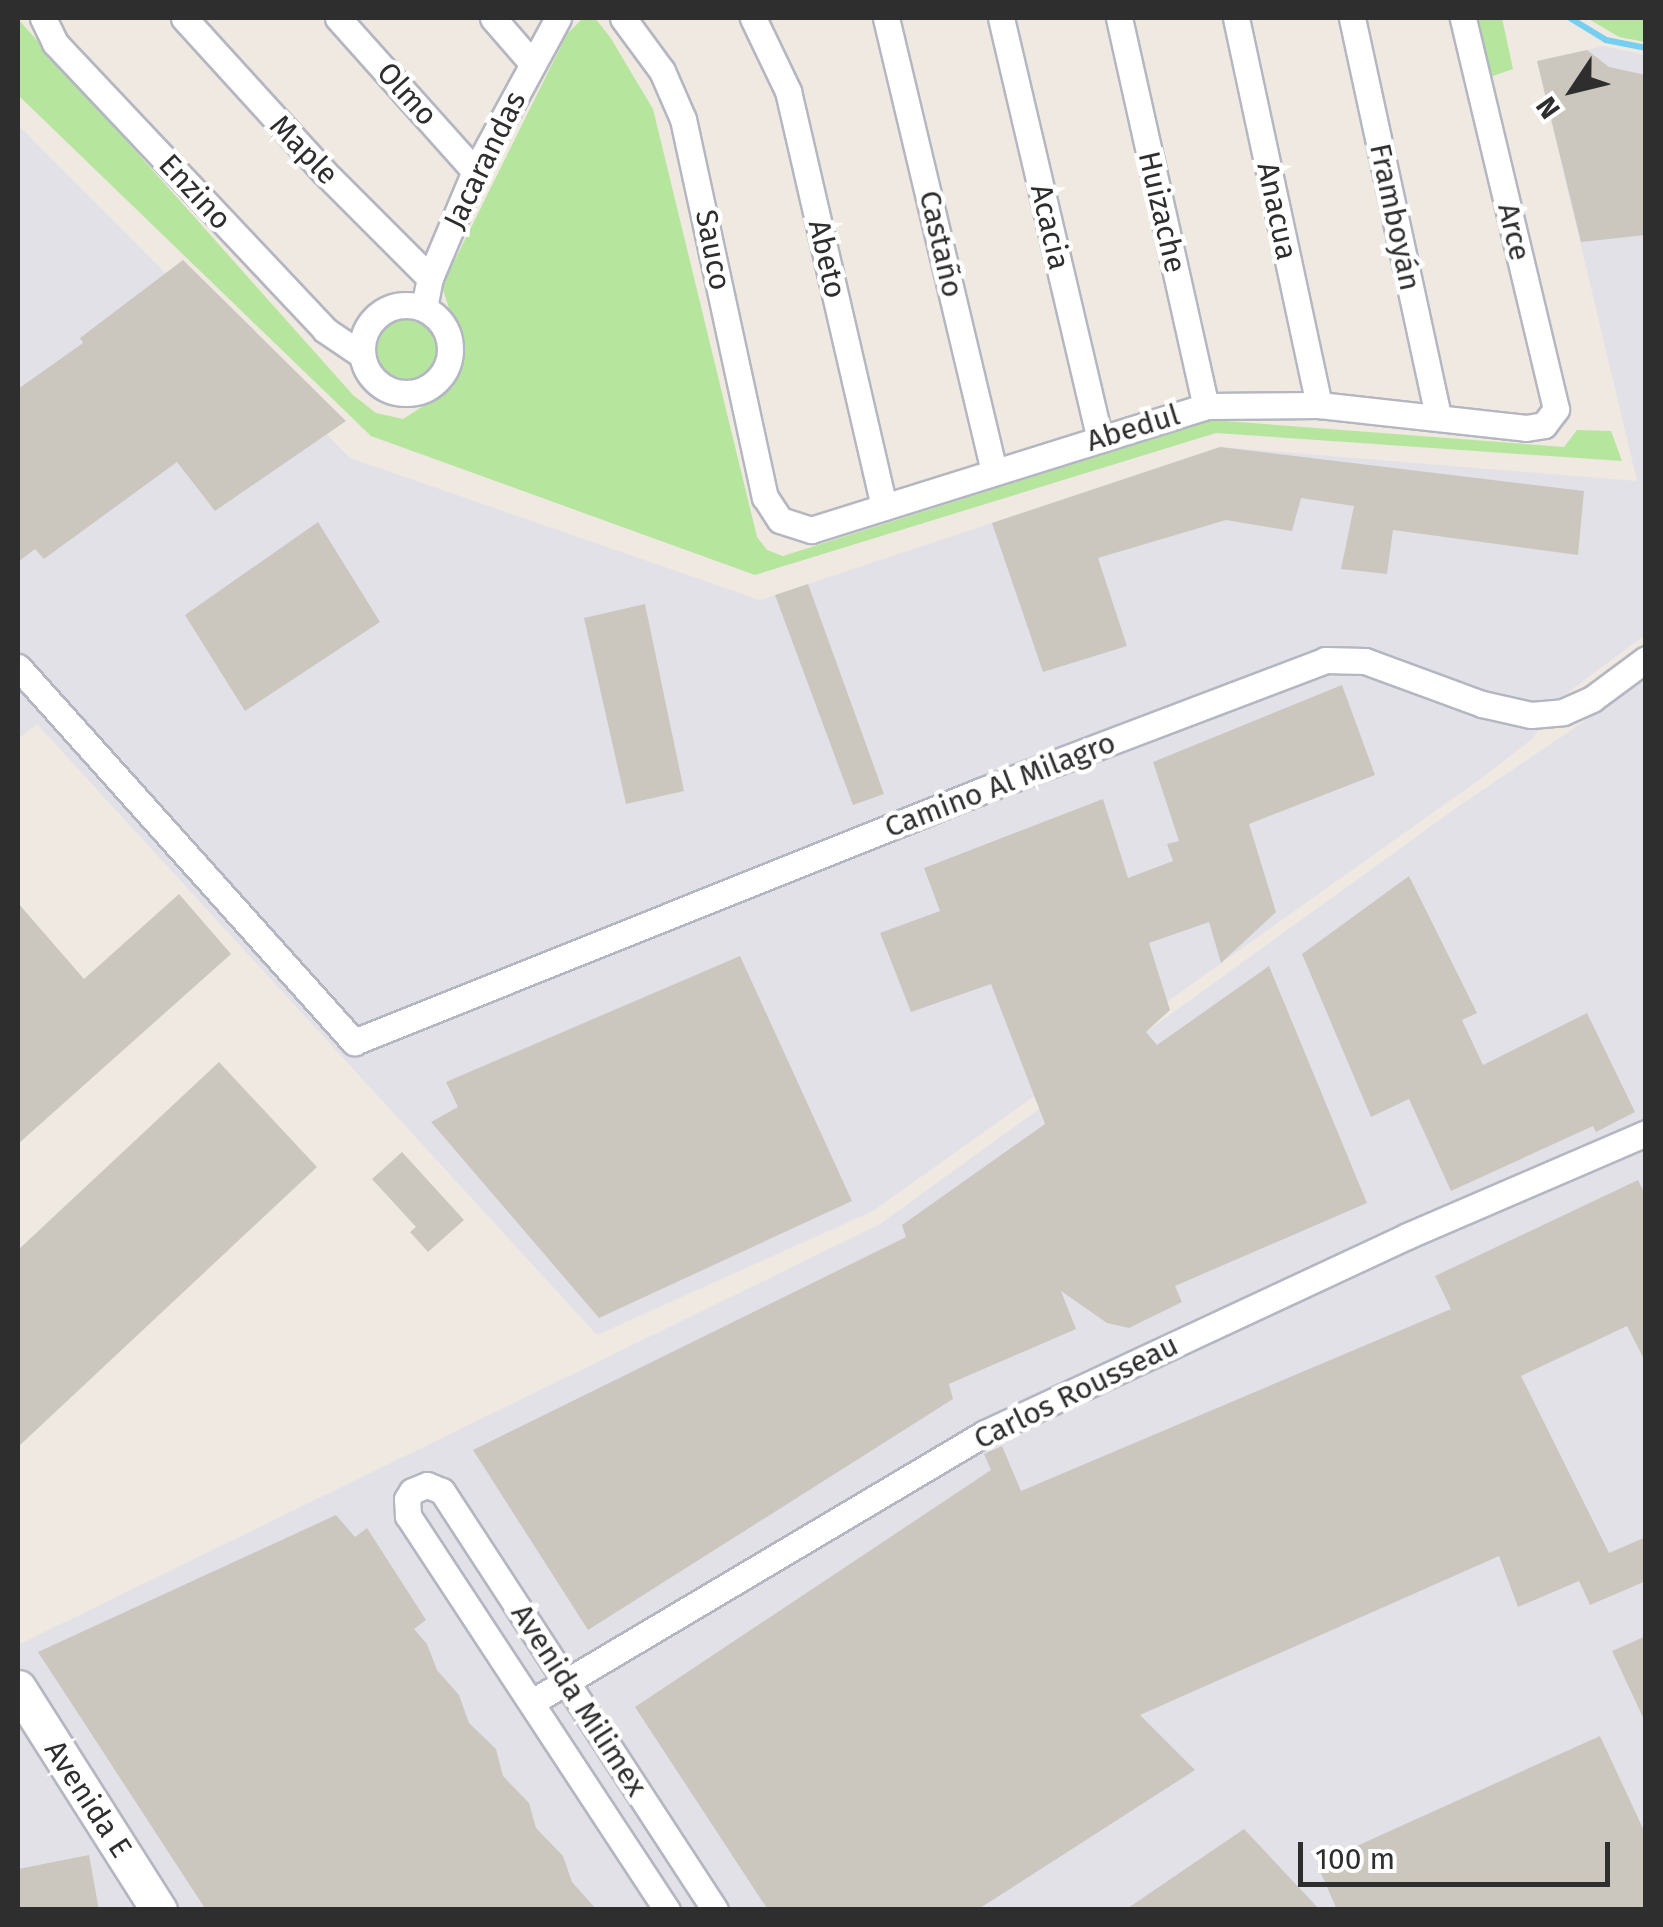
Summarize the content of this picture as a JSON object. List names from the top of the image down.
{
  "streets": {
    "main road": ["Avenida E"],
    "street": [
      "Olmo",
      "Maple",
      "Jacarandas",
      "Enzino",
      "Anacua",
      "Huizache",
      "Framboyán",
      "Acacia",
      "Arce",
      "Castaño",
      "Sauco",
      "Abeto",
      "Abedul",
      "Camino Al Milagro",
      "Carlos Rousseau",
      "Avenida Milimex"
    ]
  },
  "crossings": [
    ["Olmo", "Jacarandas"],
    ["Maple", "Jacarandas"],
    ["Jacarandas", "Enzino"],
    ["Anacua", "Abedul"],
    ["Huizache", "Abedul"],
    ["Framboyán", "Abedul"],
    ["Acacia", "Abedul"],
    ["Arce", "Abedul"],
    ["Castaño", "Abedul"],
    ["Sauco", "Abedul"],
    ["Abeto", "Abedul"],
    ["Carlos Rousseau", "Avenida Milimex"]
  ],
  "scale_bar": "100 m",
  "north": "bottom left"
}
